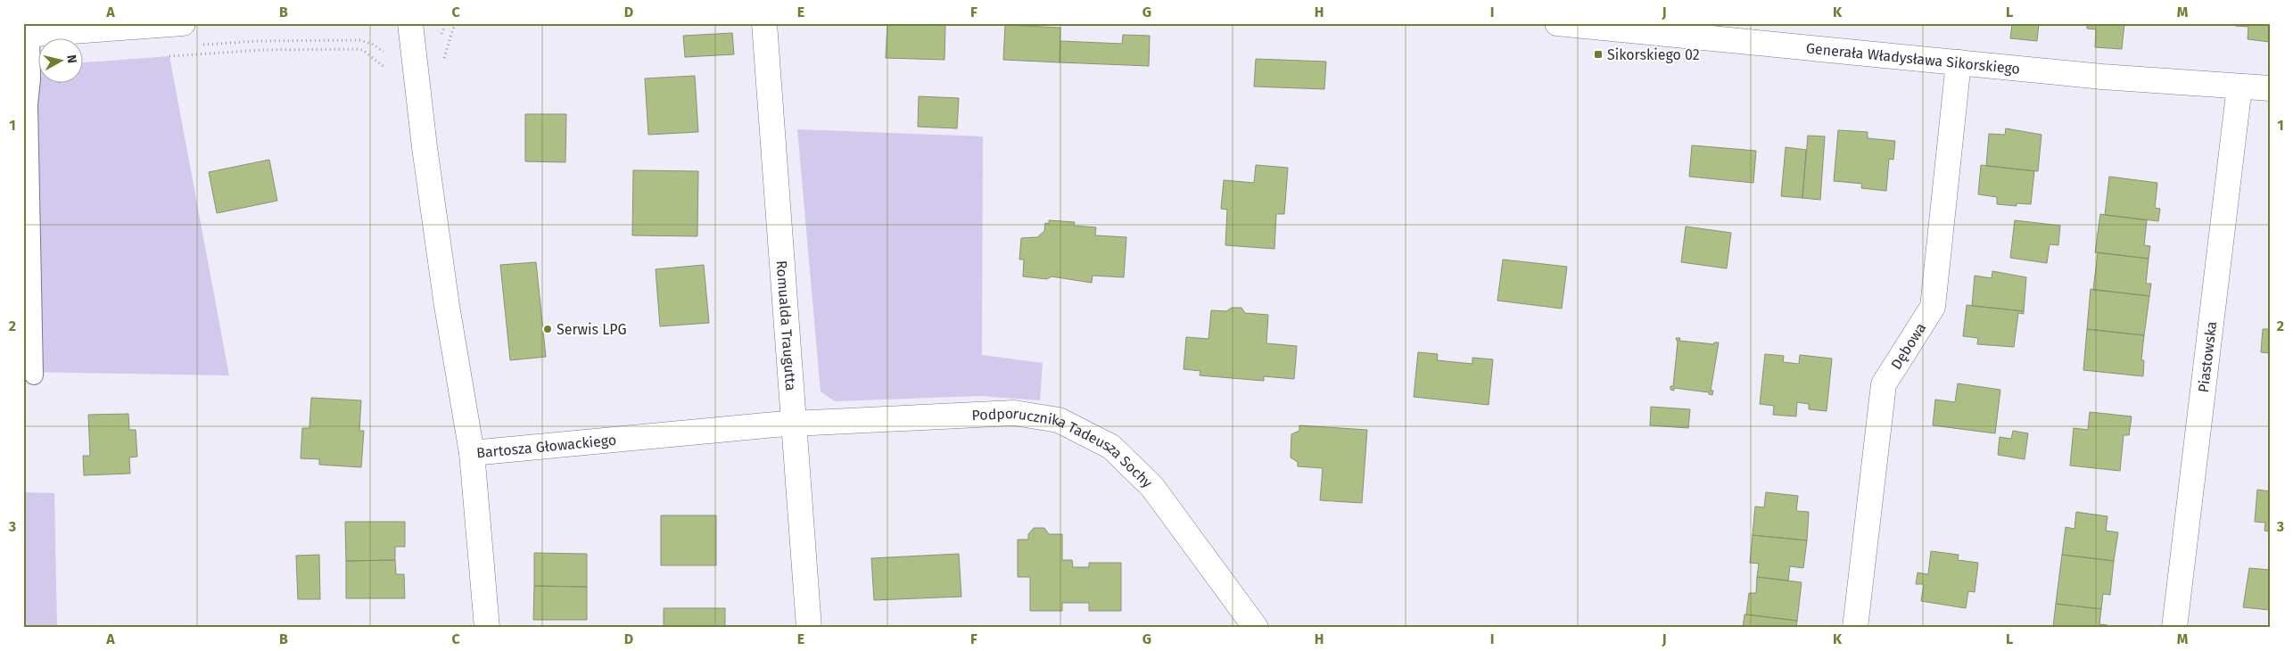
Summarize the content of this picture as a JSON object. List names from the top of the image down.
{
  "streets": {
    "street": [
      "Generała Władysława Sikorskiego",
      "Romualda Traugutta",
      "Dębowa",
      "Piastowska",
      "Bartosza Głowackiego",
      "Podporucznika Tadeusza Sochy"
    ]
  },
  "crossings": [
    ["Generała Władysława Sikorskiego", "Dębowa"],
    ["Generała Władysława Sikorskiego", "Piastowska"],
    ["Romualda Traugutta", "Bartosza Głowackiego"],
    ["Romualda Traugutta", "Podporucznika Tadeusza Sochy"],
    ["Bartosza Głowackiego", "Podporucznika Tadeusza Sochy"]
  ],
  "places": {
    "transit": ["Sikorskiego 02"],
    "other": ["Serwis LPG"]
  },
  "north": "right",
  "grid": {
    "columns": [
      "A",
      "B",
      "C",
      "D",
      "E",
      "F",
      "G",
      "H",
      "I",
      "J",
      "K",
      "L",
      "M"
    ],
    "rows": ["1", "2", "3"]
  }
}
